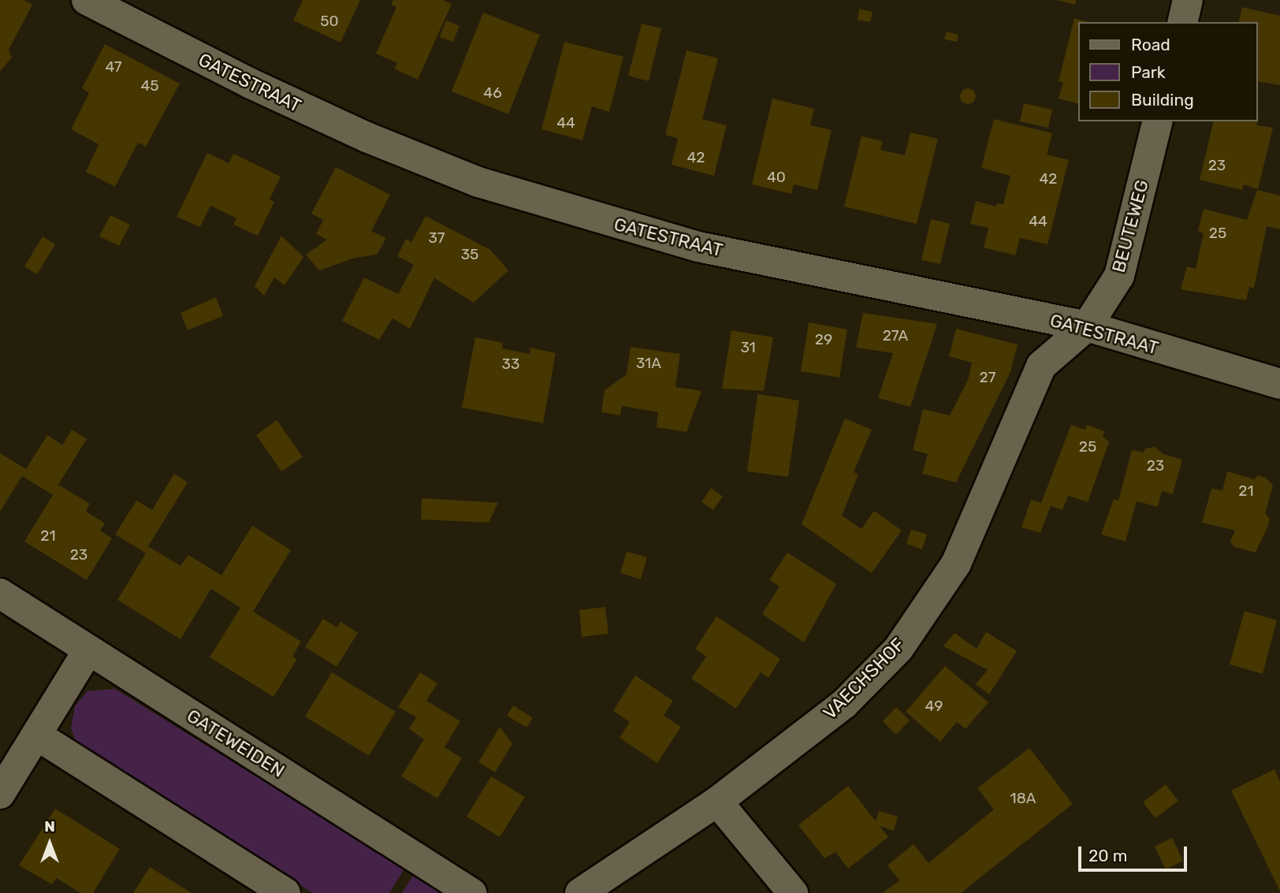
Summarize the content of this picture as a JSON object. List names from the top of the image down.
{
  "streets": {
    "street": [
      "GATESTRAAT",
      "BEUTEWEG",
      "VAECHSHOF",
      "GATEWEIDEN"
    ]
  },
  "crossings": [
    ["GATESTRAAT", "BEUTEWEG"],
    ["GATESTRAAT", "VAECHSHOF"],
    ["BEUTEWEG", "VAECHSHOF"]
  ],
  "house_numbers": [
    "50",
    "47",
    "45",
    "46",
    "44",
    "42",
    "23",
    "40",
    "42",
    "44",
    "25",
    "37",
    "35",
    "27A",
    "29",
    "31",
    "31A",
    "33",
    "27",
    "25",
    "23",
    "21",
    "21",
    "23",
    "49",
    "18A"
  ],
  "legend": ["Road", "Park", "Building"],
  "scale_bar": "20 m",
  "north": "top"
}
